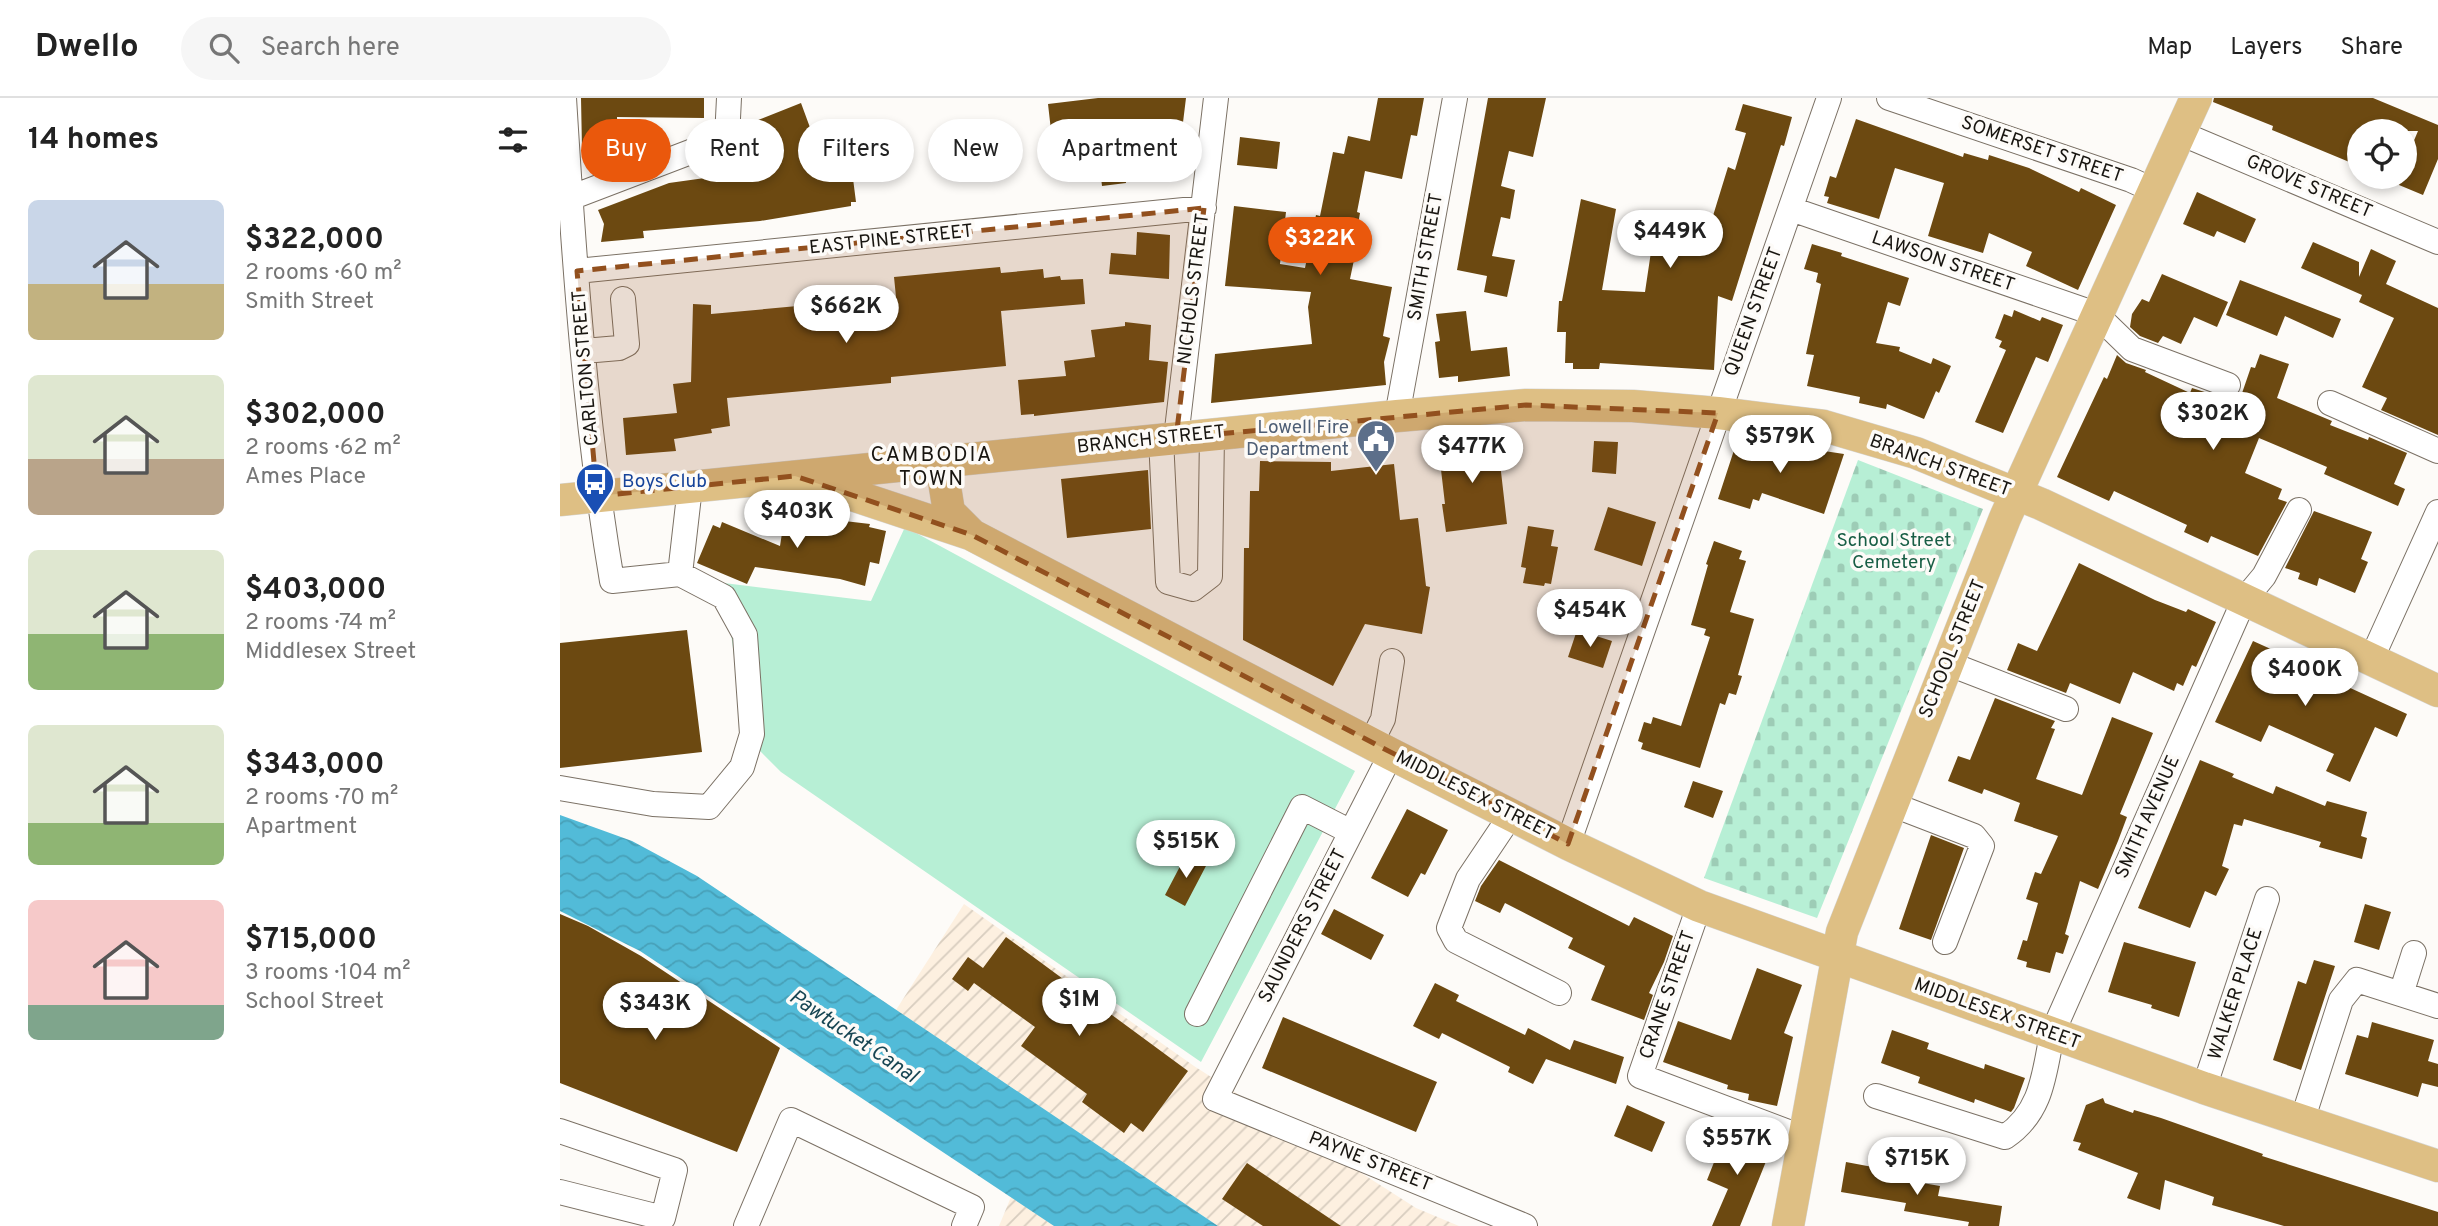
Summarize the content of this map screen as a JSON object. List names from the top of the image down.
{
  "streets": {
    "main road": ["BRANCH STREET", "SCHOOL STREET", "MIDDLESEX STREET"],
    "street": [
      "SOMERSET STREET",
      "GROVE STREET",
      "EAST PINE STREET",
      "SMITH STREET",
      "LAWSON STREET",
      "NICHOLS STREET",
      "QUEEN STREET",
      "CARLTON STREET",
      "SMITH AVENUE",
      "SAUNDERS STREET",
      "WALKER PLACE",
      "CRANE STREET",
      "PAYNE STREET"
    ]
  },
  "crossings": [
    ["SOMERSET STREET", "SCHOOL STREET"],
    ["GROVE STREET", "SCHOOL STREET"],
    ["EAST PINE STREET", "NICHOLS STREET"],
    ["EAST PINE STREET", "CARLTON STREET"],
    ["SMITH STREET", "BRANCH STREET"],
    ["LAWSON STREET", "QUEEN STREET"],
    ["LAWSON STREET", "SCHOOL STREET"],
    ["NICHOLS STREET", "BRANCH STREET"],
    ["QUEEN STREET", "BRANCH STREET"],
    ["QUEEN STREET", "MIDDLESEX STREET"],
    ["BRANCH STREET", "SCHOOL STREET"],
    ["BRANCH STREET", "MIDDLESEX STREET"],
    ["BRANCH STREET", "SMITH AVENUE"],
    ["SCHOOL STREET", "MIDDLESEX STREET"],
    ["SCHOOL STREET", "CRANE STREET"],
    ["MIDDLESEX STREET", "SMITH AVENUE"],
    ["MIDDLESEX STREET", "SAUNDERS STREET"],
    ["MIDDLESEX STREET", "WALKER PLACE"],
    ["MIDDLESEX STREET", "CRANE STREET"],
    ["SAUNDERS STREET", "PAYNE STREET"]
  ],
  "districts": ["CAMBODIA TOWN"],
  "water": ["Pawtucket Canal"],
  "parks": ["School Street Cemetery"],
  "places": {
    "public building": ["Lowell Fire Department"],
    "bus stop": ["Boys Club"]
  },
  "page": {
    "header": "Dwello",
    "search": "Search here",
    "nav": ["Map", "Layers", "Share"],
    "heading": "14 homes",
    "chip": [
      "Buy",
      "Rent",
      "Filters",
      "New",
      "Apartment"
    ],
    "list": [
      {
        "name": "$322,000",
        "note": "2 rooms · 60 m² · Smith Street"
      },
      {
        "name": "$302,000",
        "note": "2 rooms · 62 m² · Ames Place"
      },
      {
        "name": "$403,000",
        "note": "2 rooms · 74 m² · Middlesex Street"
      },
      {
        "name": "$343,000",
        "note": "2 rooms · 70 m² · Apartment"
      },
      {
        "name": "$715,000",
        "note": "3 rooms · 104 m² · School Street"
      }
    ],
    "price": [
      "$449K",
      "$322K",
      "$662K",
      "$302K",
      "$579K",
      "$477K",
      "$403K",
      "$454K",
      "$400K",
      "$515K",
      "$1M",
      "$343K",
      "$557K",
      "$715K"
    ]
  }
}
